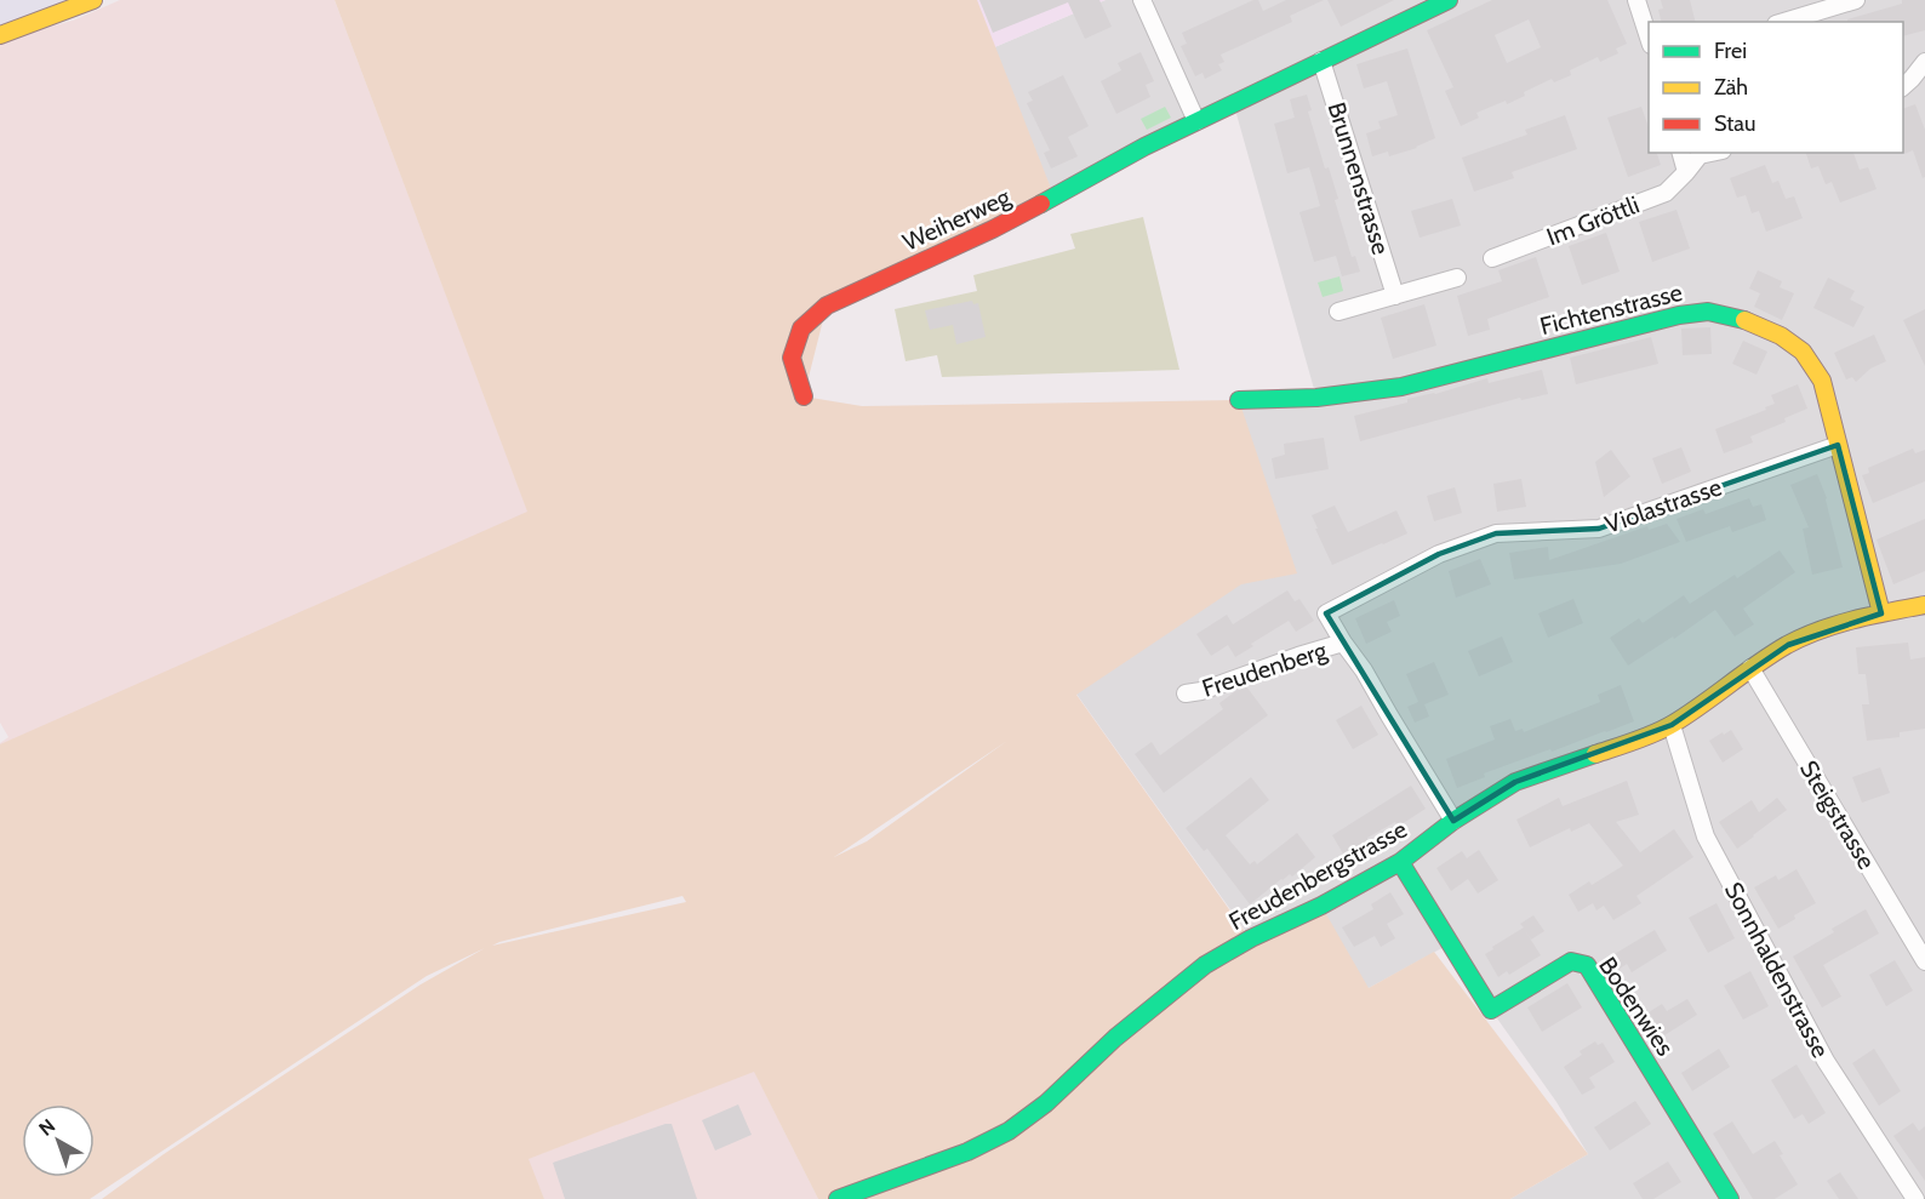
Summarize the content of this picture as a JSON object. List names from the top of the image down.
{
  "streets": {
    "street": [
      "Brunnenstrasse",
      "Weiherweg",
      "Im Gröttli",
      "Fichtenstrasse",
      "Violastrasse",
      "Freudenberg",
      "Steigstrasse",
      "Freudenbergstrasse",
      "Sonnhaldenstrasse",
      "Bodenwies"
    ]
  },
  "crossings": [
    ["Brunnenstrasse", "Weiherweg"],
    ["Fichtenstrasse", "Violastrasse"],
    ["Fichtenstrasse", "Freudenbergstrasse"],
    ["Violastrasse", "Freudenberg"],
    ["Steigstrasse", "Freudenbergstrasse"],
    ["Freudenbergstrasse", "Sonnhaldenstrasse"],
    ["Freudenbergstrasse", "Bodenwies"]
  ],
  "legend": ["Frei", "Zäh", "Stau"],
  "north": "top left"
}
